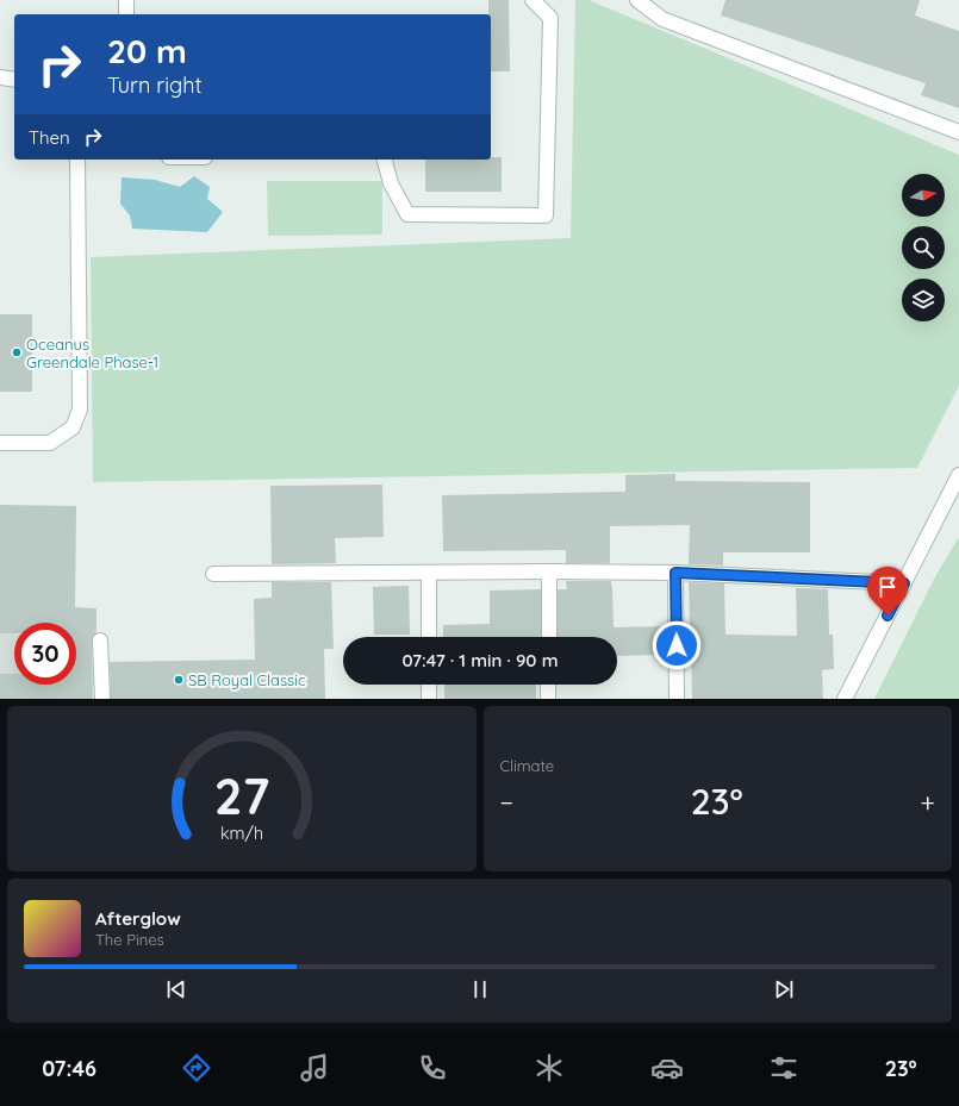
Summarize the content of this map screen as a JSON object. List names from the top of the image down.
{
  "places": ["Oceanus Greendale Phase-1", "SB Royal Classic"],
  "north": "right",
  "page": {
    "turn": ["20 m", "Turn right"],
    "then": "Then",
    "limit": "30",
    "trip": "07:47 · 1 min · 90 m",
    "tile": "Climate",
    "heat": ["−", "23°", "+"],
    "song": ["Afterglow", "The Pines"],
    "tabs": ["07:46", "23°"],
    "gauge": ["27", "km/h"]
  }
}
